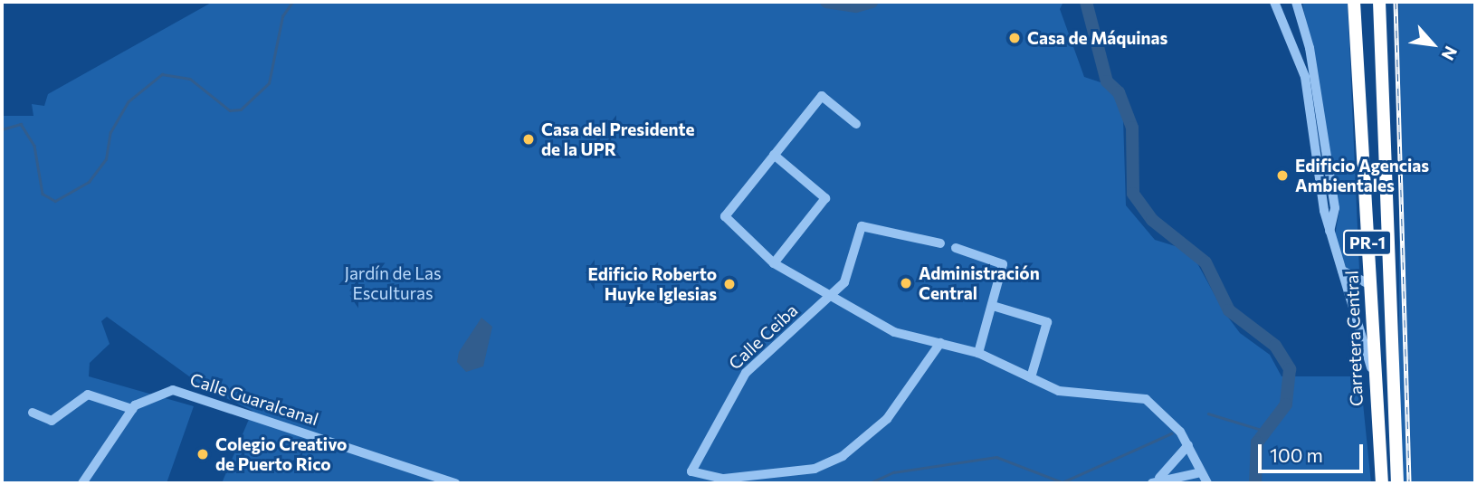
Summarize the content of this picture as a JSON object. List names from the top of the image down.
{
  "streets": {
    "highway": ["PR-1", "Carretera Central"],
    "street": ["Calle Ceiba", "Calle Guaralcanal"]
  },
  "parks": ["Jardín de Las Esculturas"],
  "places": [
    "Casa de Máquinas",
    "Casa del Presidente de la UPR",
    "Edificio Agencias Ambientales",
    "Administración Central",
    "Edificio Roberto Huyke Iglesias",
    "Colegio Creativo de Puerto Rico"
  ],
  "scale_bar": "100 m",
  "north": "bottom right"
}
